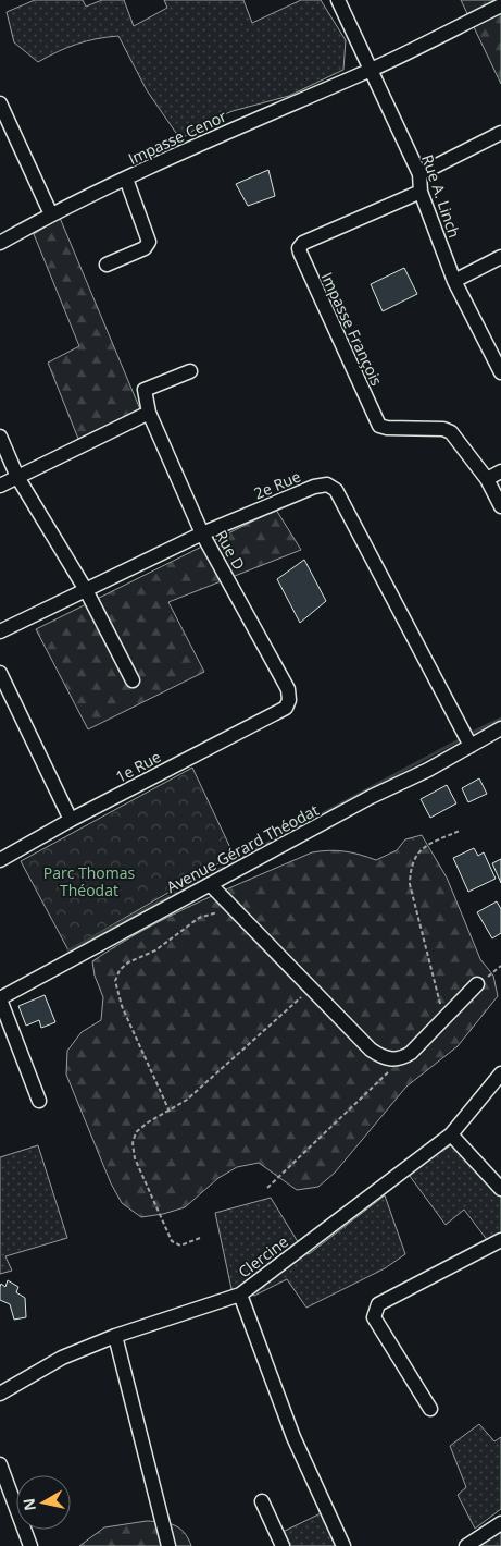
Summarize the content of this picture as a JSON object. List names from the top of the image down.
{
  "streets": {
    "street": [
      "Impasse Cenor",
      "Rue A. Linch",
      "Impasse François",
      "2e Rue",
      "Rue D",
      "1e Rue",
      "Avenue Gérard Théodat",
      "Clercine"
    ]
  },
  "crossings": [
    ["Impasse Cenor", "Rue A. Linch"],
    ["Rue A. Linch", "Impasse François"],
    ["2e Rue", "Rue D"],
    ["2e Rue", "Avenue Gérard Théodat"],
    ["Rue D", "1e Rue"]
  ],
  "parks": ["Parc Thomas Théodat"],
  "north": "left"
}
